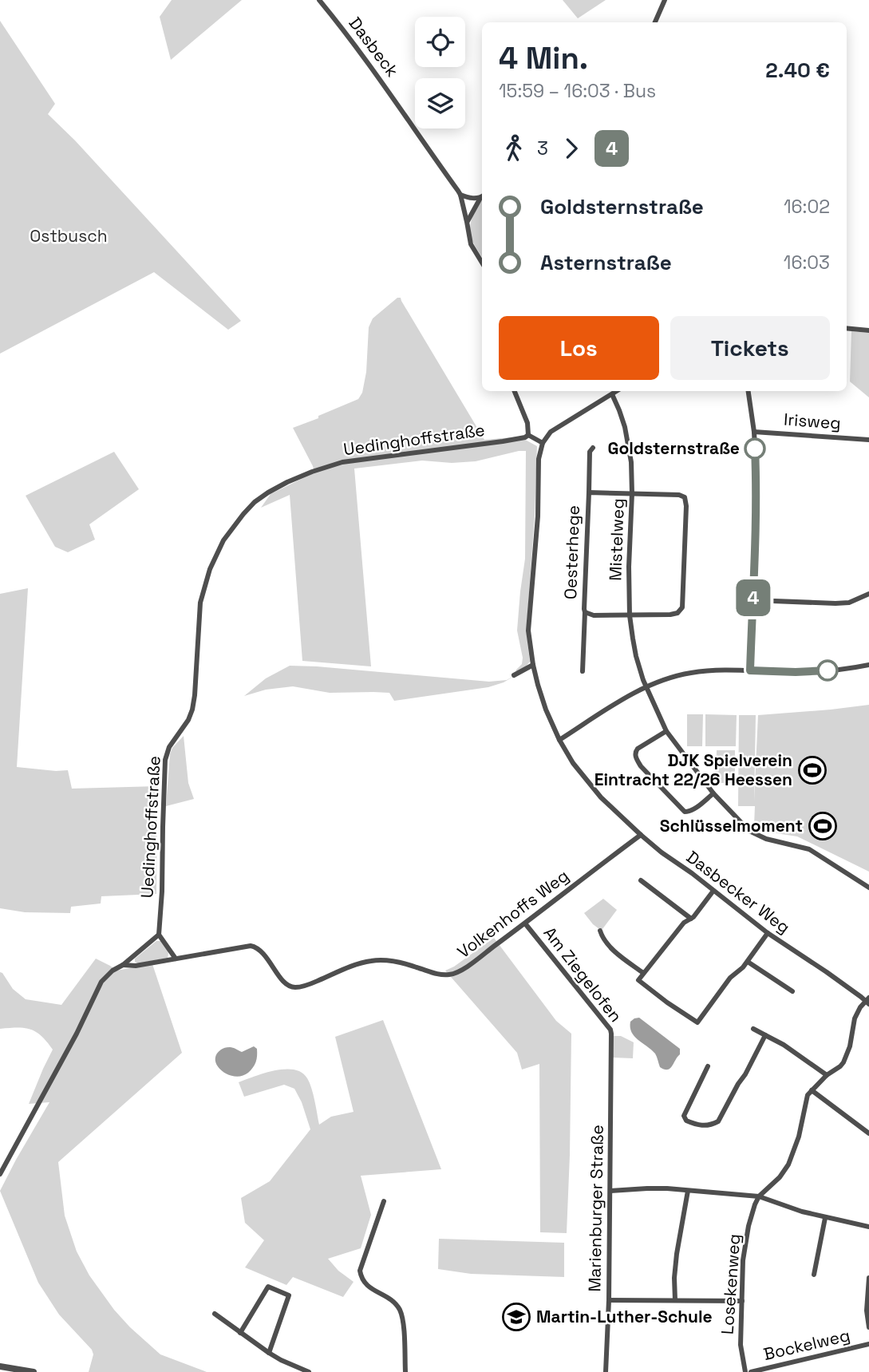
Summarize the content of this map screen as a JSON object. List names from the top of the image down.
{
  "streets": {
    "street": [
      "Dasbeck",
      "Irisweg",
      "Uedinghoffstraße",
      "Mistelweg",
      "Oesterhege",
      "Dasbecker Weg",
      "Volkenhoffs Weg",
      "Am Ziegelofen",
      "Marienburger Straße",
      "Losekenweg",
      "Bockelweg"
    ]
  },
  "crossings": [
    ["Mistelweg", "Oesterhege"],
    ["Dasbecker Weg", "Volkenhoffs Weg"],
    ["Dasbecker Weg", "Losekenweg"],
    ["Volkenhoffs Weg", "Am Ziegelofen"],
    ["Am Ziegelofen", "Marienburger Straße"]
  ],
  "parks": ["Ostbusch"],
  "places": {
    "other": ["Goldsternstraße"],
    "sports": ["DJK Spielverein Eintracht 22/26 Heessen", "Schlüsselmoment"],
    "school or university": ["Martin-Luther-Schule"]
  },
  "lines": ["bus line 4"],
  "page": {
    "on_map": "4",
    "heading": ["4 Min.", "15:59 – 16:03 · Bus", "2.40 €"],
    "legs": ["3", "4"],
    "list": [
      {
        "name": "Goldsternstraße",
        "value": "16:02"
      },
      {
        "name": "Asternstraße",
        "value": "16:03"
      }
    ],
    "buttons": ["Los", "Tickets"]
  }
}
